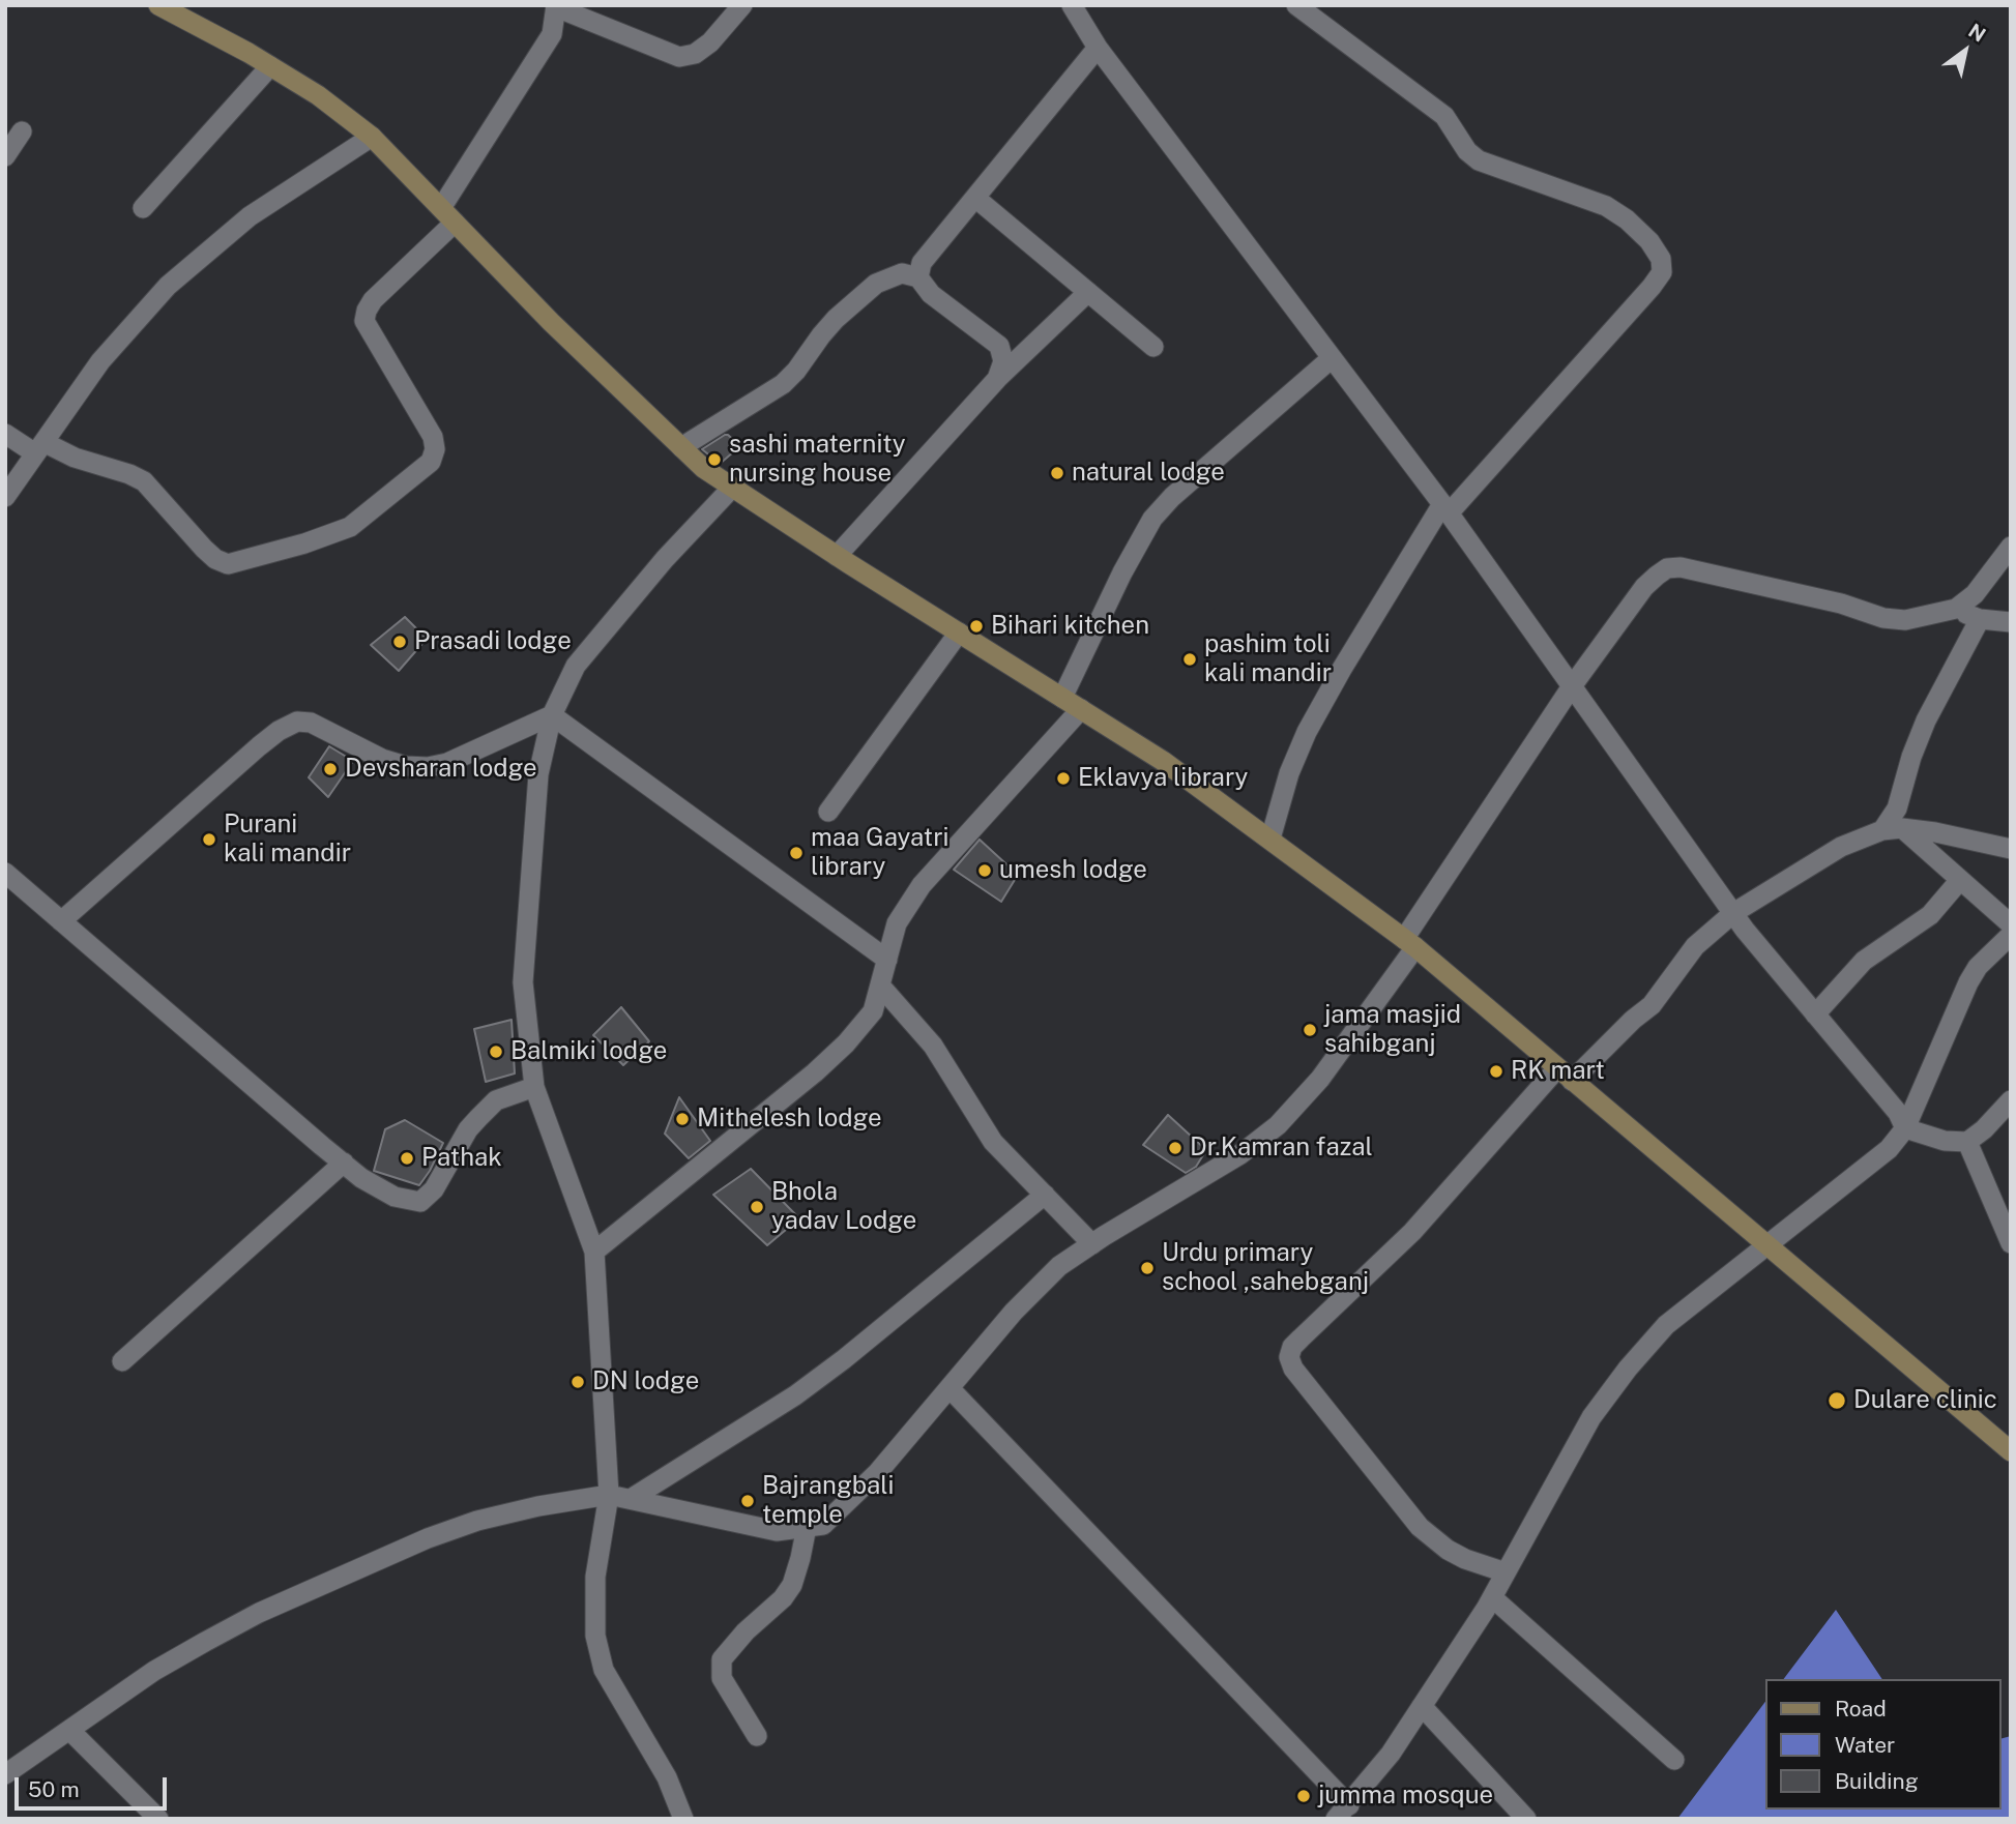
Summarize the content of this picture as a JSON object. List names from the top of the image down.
{
  "places": [
    "sashi maternity nursing house",
    "natural lodge",
    "Bihari kitchen",
    "Prasadi lodge",
    "pashim toli kali mandir",
    "Devsharan lodge",
    "Eklavya library",
    "Purani kali mandir",
    "maa Gayatri library",
    "umesh lodge",
    "jama masjid sahibganj",
    "Balmiki lodge",
    "RK mart",
    "Mithelesh lodge",
    "Dr.Kamran fazal",
    "Pathak",
    "Bhola yadav Lodge",
    "Urdu primary school ,sahebganj",
    "DN lodge",
    "Dulare clinic",
    "Bajrangbali temple",
    "jumma mosque"
  ],
  "legend": ["Road", "Water", "Building"],
  "scale_bar": "50 m",
  "north": "top right"
}
